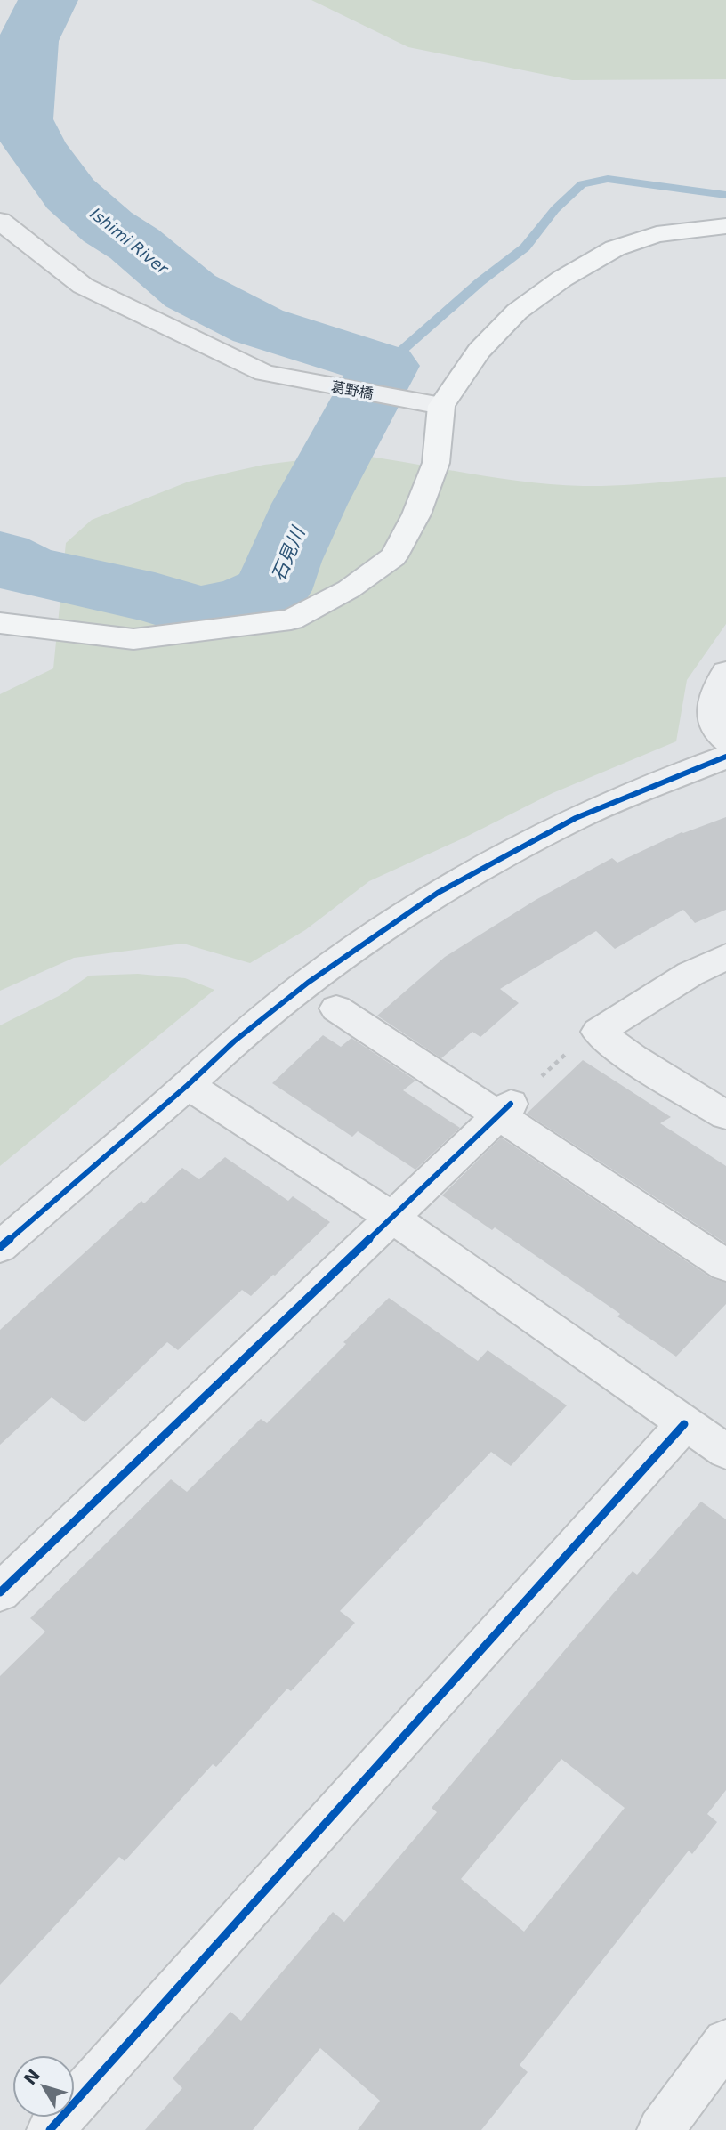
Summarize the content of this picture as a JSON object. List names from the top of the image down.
{
  "streets": {
    "street": ["葛野橋"]
  },
  "water": ["Ishimi River", "石見川"],
  "north": "top left"
}
